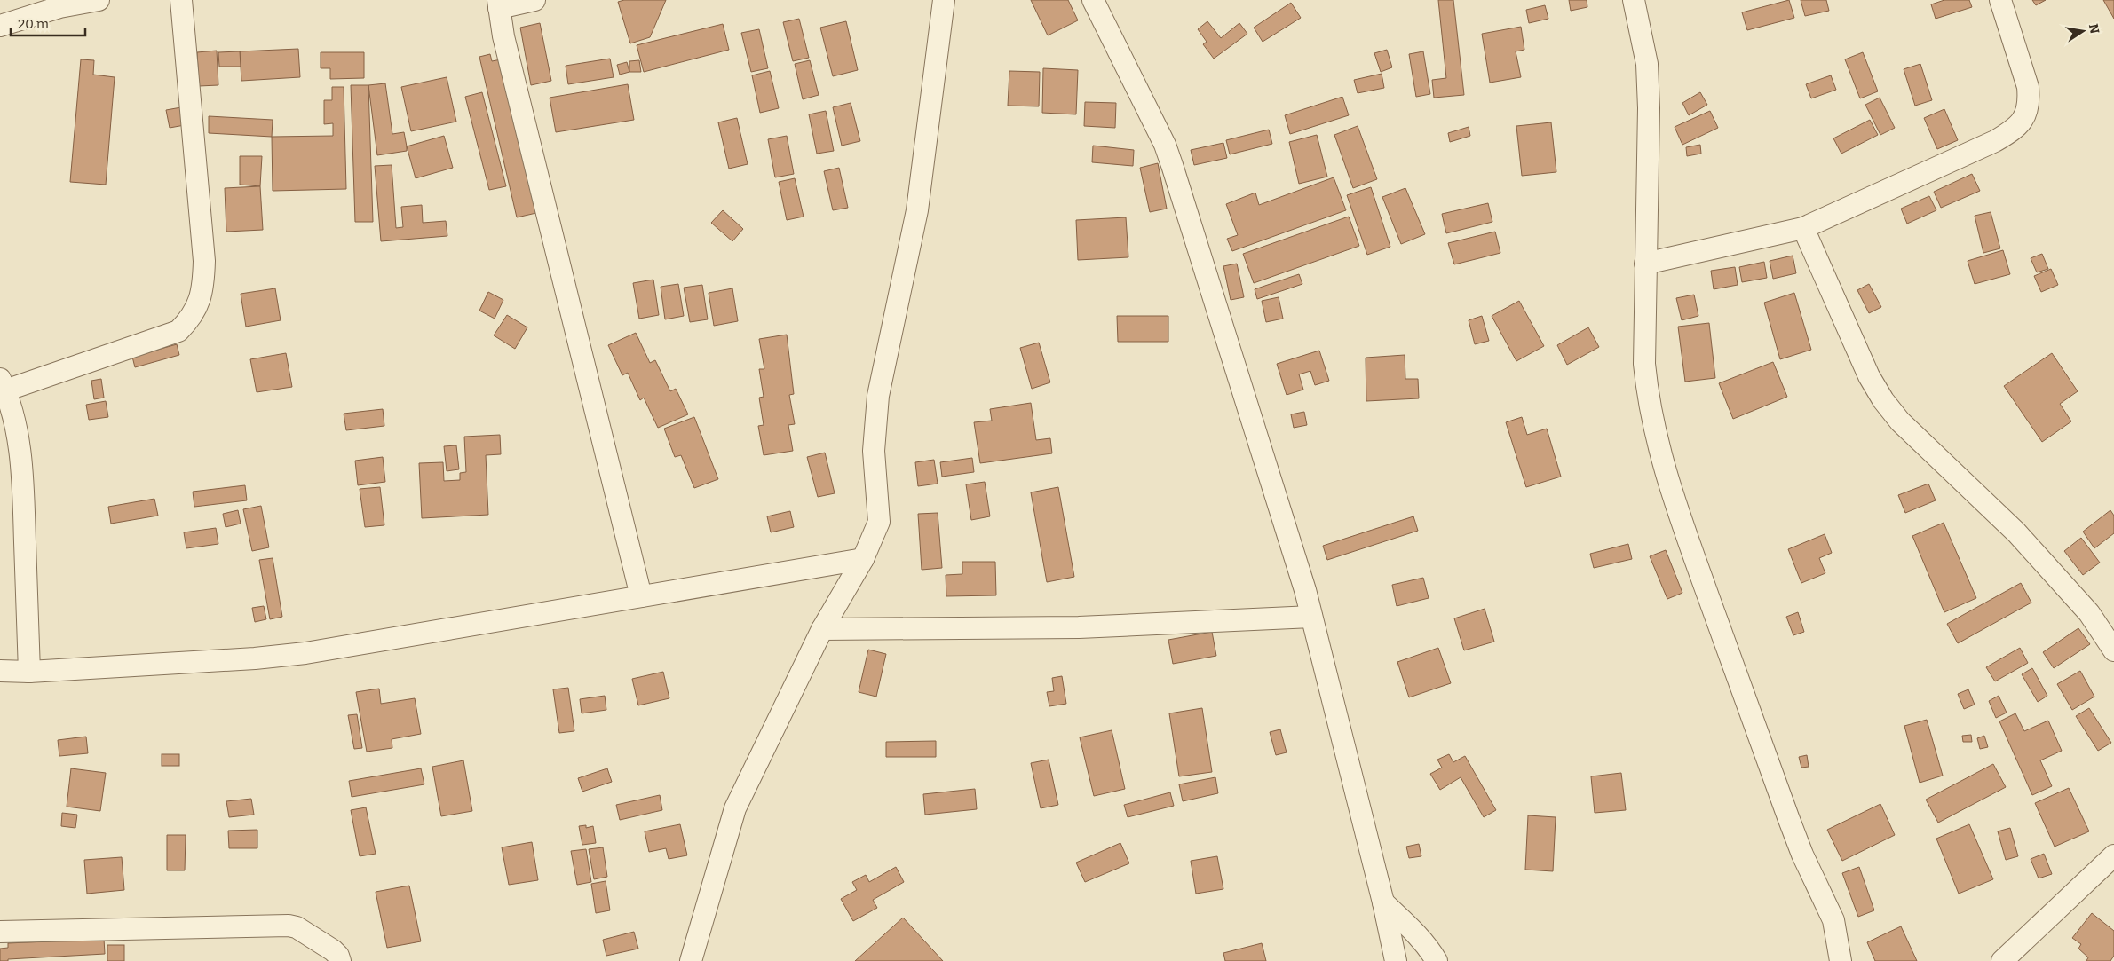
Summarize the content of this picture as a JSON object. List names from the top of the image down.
{
  "scale_bar": "20 m",
  "north": "right"
}
